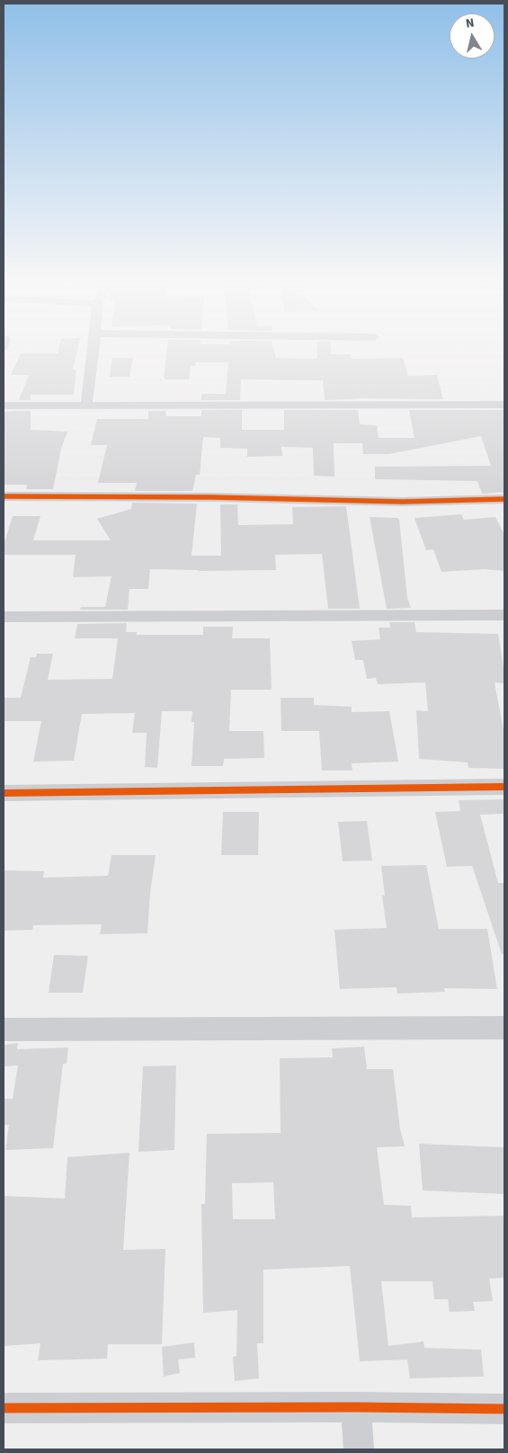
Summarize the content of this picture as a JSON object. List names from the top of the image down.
{
  "north": "top"
}
